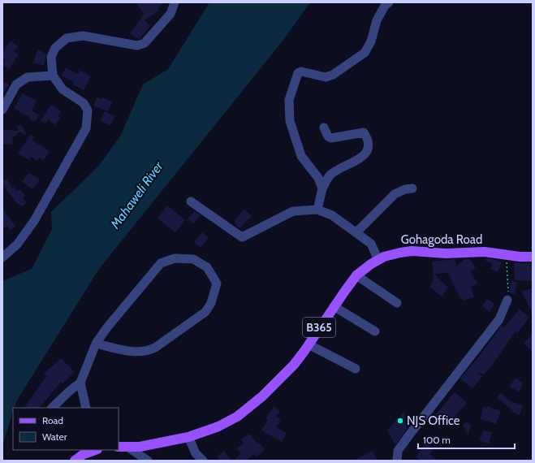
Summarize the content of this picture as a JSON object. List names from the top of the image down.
{
  "streets": {
    "main road": ["Gohagoda Road", "B365"]
  },
  "water": ["Mahaweli River"],
  "places": ["NJS Office"],
  "legend": ["Road", "Water"],
  "scale_bar": "100 m"
}
